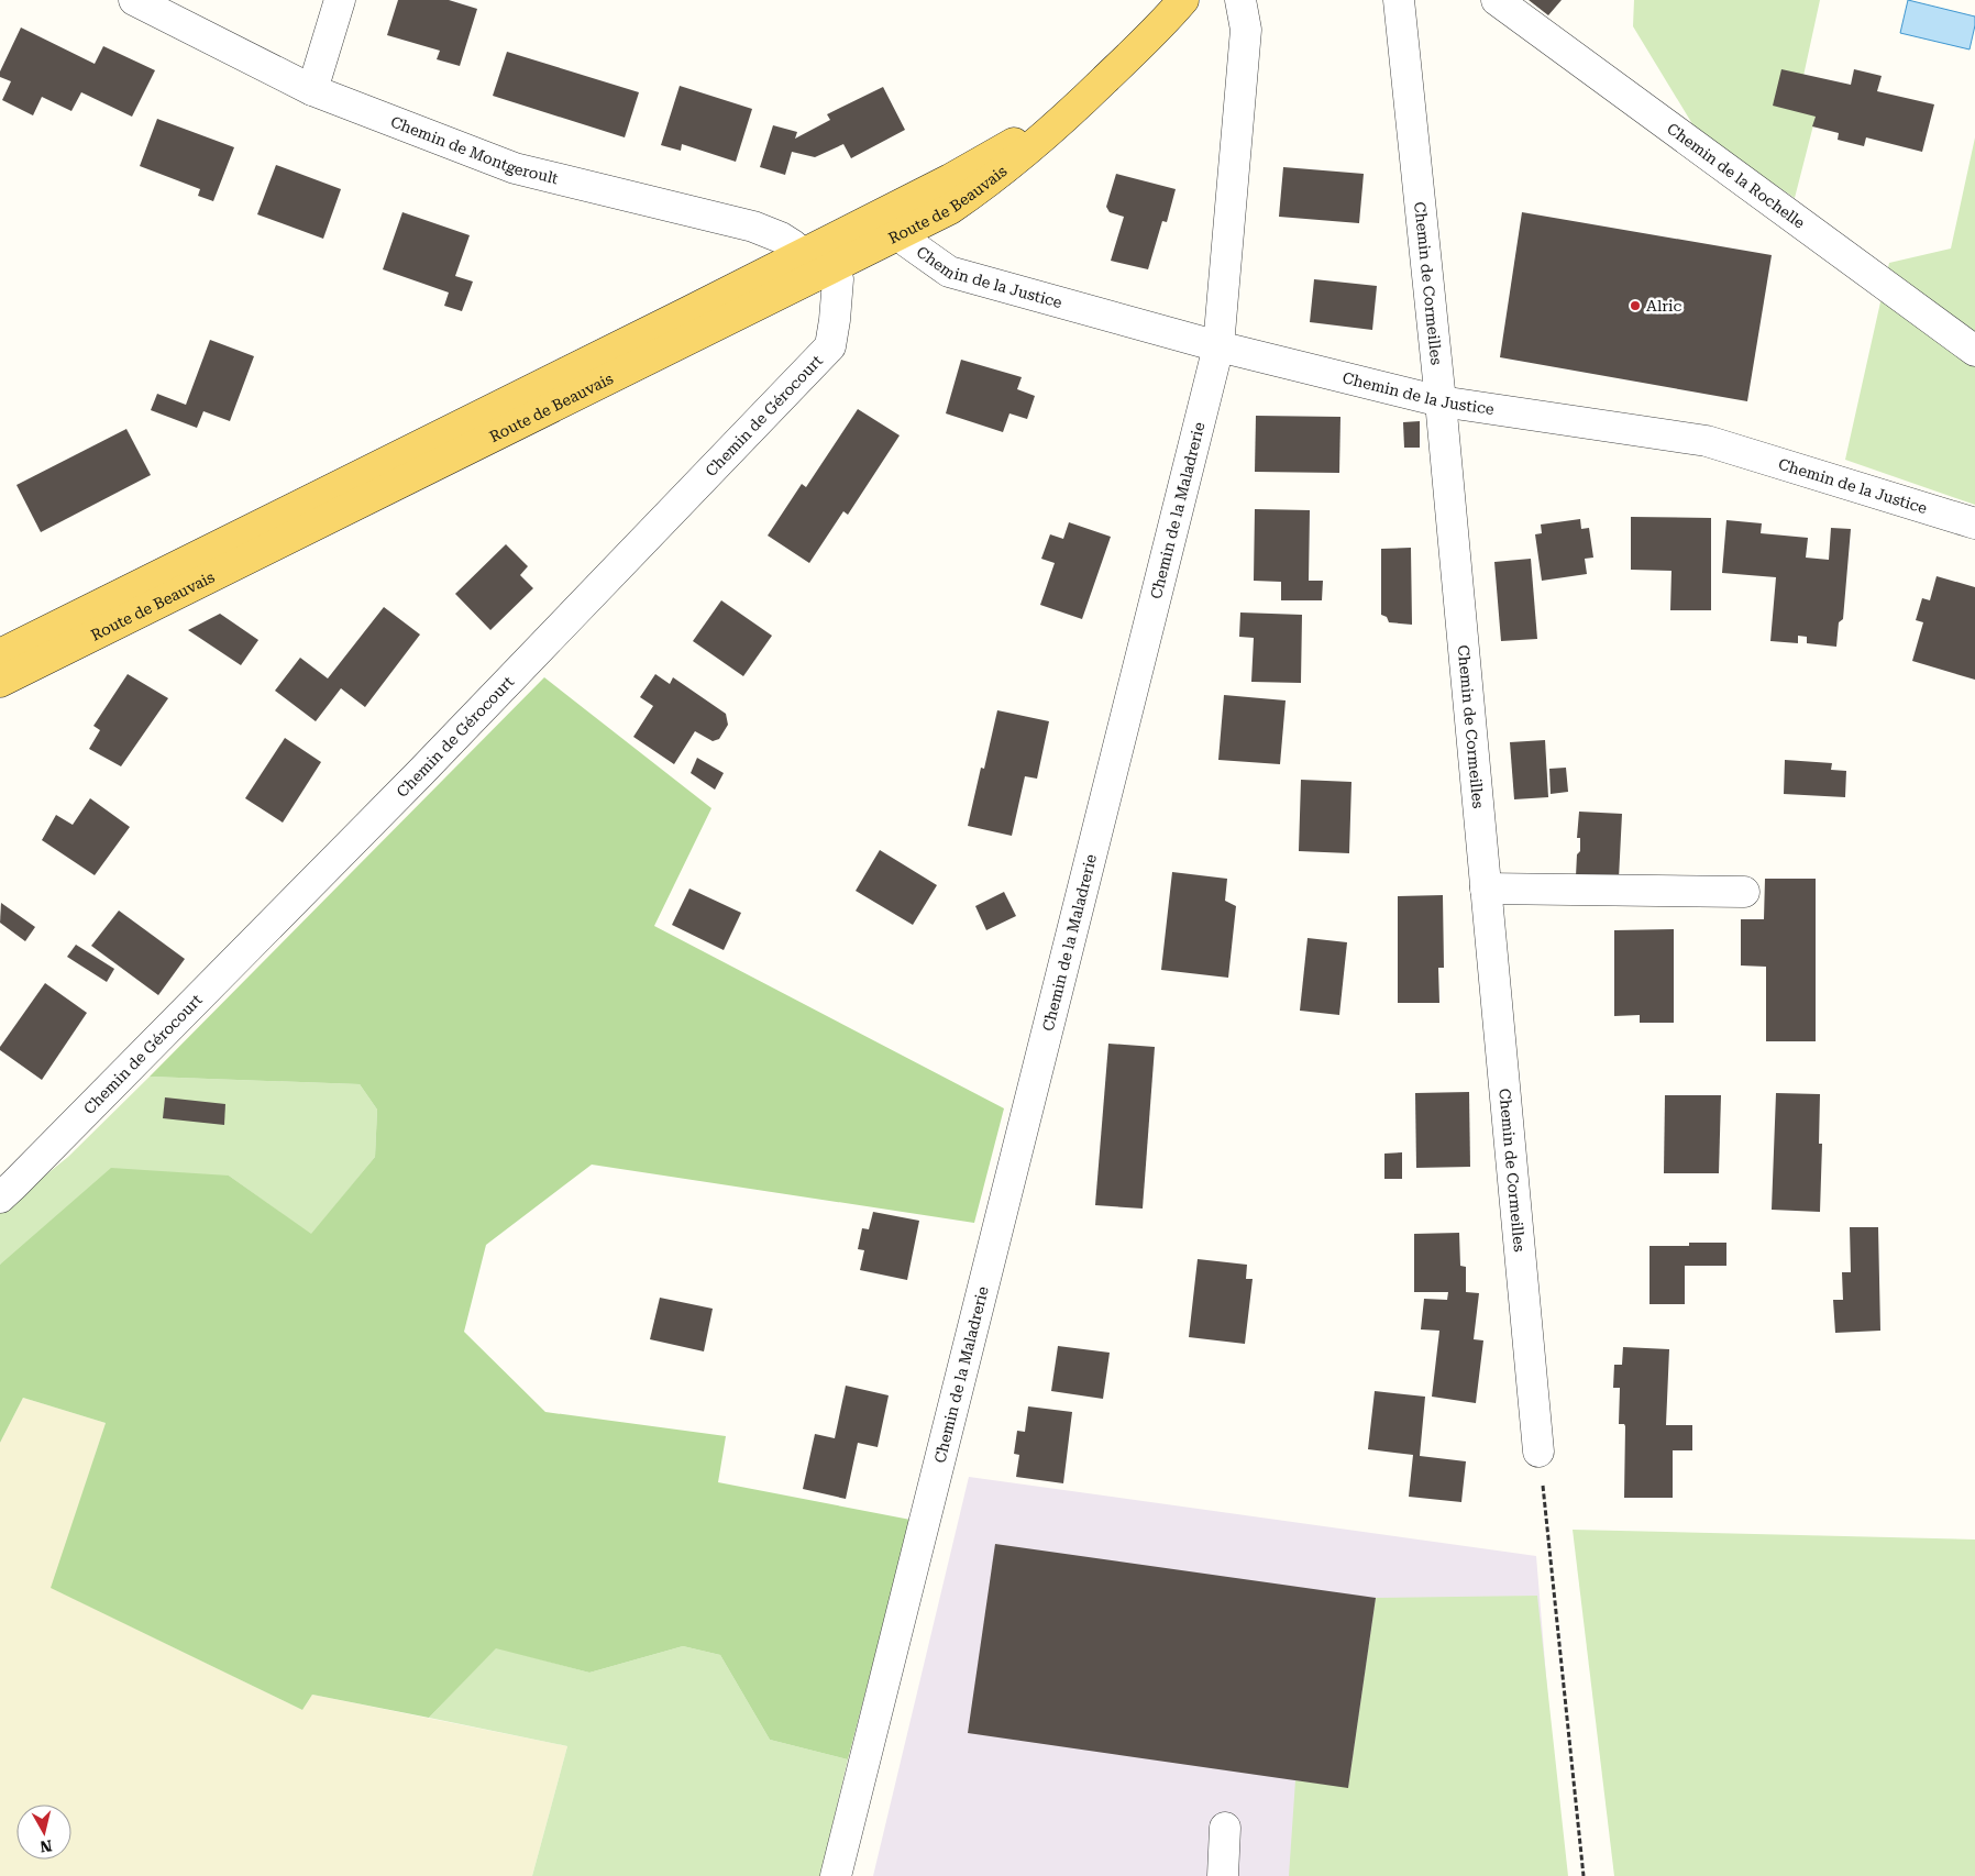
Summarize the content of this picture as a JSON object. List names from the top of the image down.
{
  "streets": {
    "main road": ["Route de Beauvais"],
    "street": [
      "Chemin de Montgeroult",
      "Chemin de la Rochelle",
      "Chemin de la Justice",
      "Chemin de Cormeilles",
      "Chemin de Gérocourt",
      "Chemin de la Maladrerie"
    ]
  },
  "crossings": [
    ["Chemin de Montgeroult", "Route de Beauvais"],
    ["Chemin de Montgeroult", "Chemin de Gérocourt"],
    ["Route de Beauvais", "Chemin de la Justice"],
    ["Route de Beauvais", "Chemin de Gérocourt"],
    ["Chemin de la Justice", "Chemin de Cormeilles"],
    ["Chemin de la Justice", "Chemin de la Maladrerie"]
  ],
  "places": ["Alric"],
  "north": "bottom"
}
